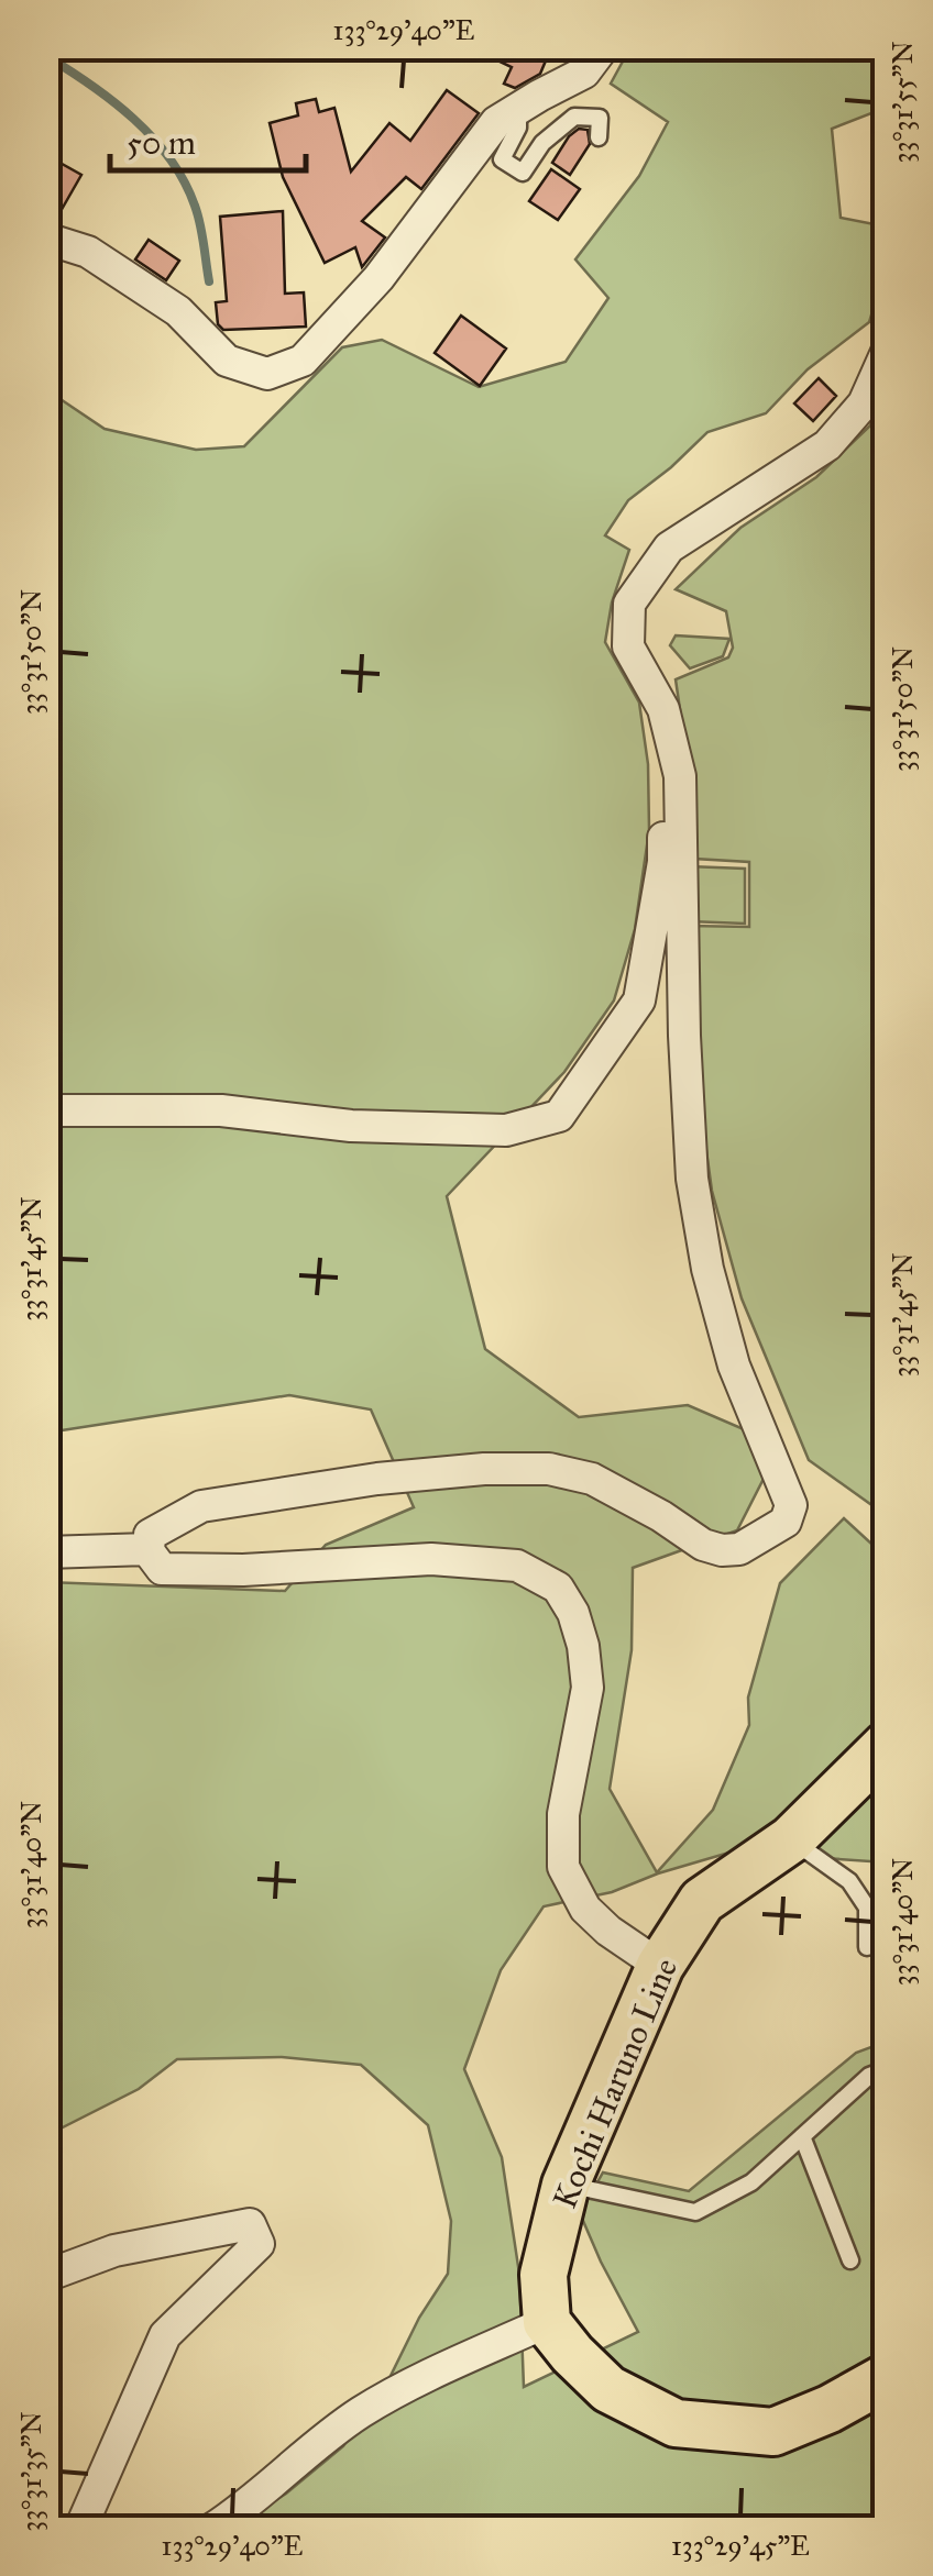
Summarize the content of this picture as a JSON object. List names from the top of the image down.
{
  "streets": {
    "main road": ["Kochi Haruno Line"]
  },
  "scale_bar": "50 m",
  "coordinates": [
    "133°29'40\"E",
    "33°31'55\"N",
    "33°31'50\"N",
    "33°31'45\"N",
    "33°31'40\"N",
    "33°31'35\"N",
    "133°29'45\"E"
  ]
}
